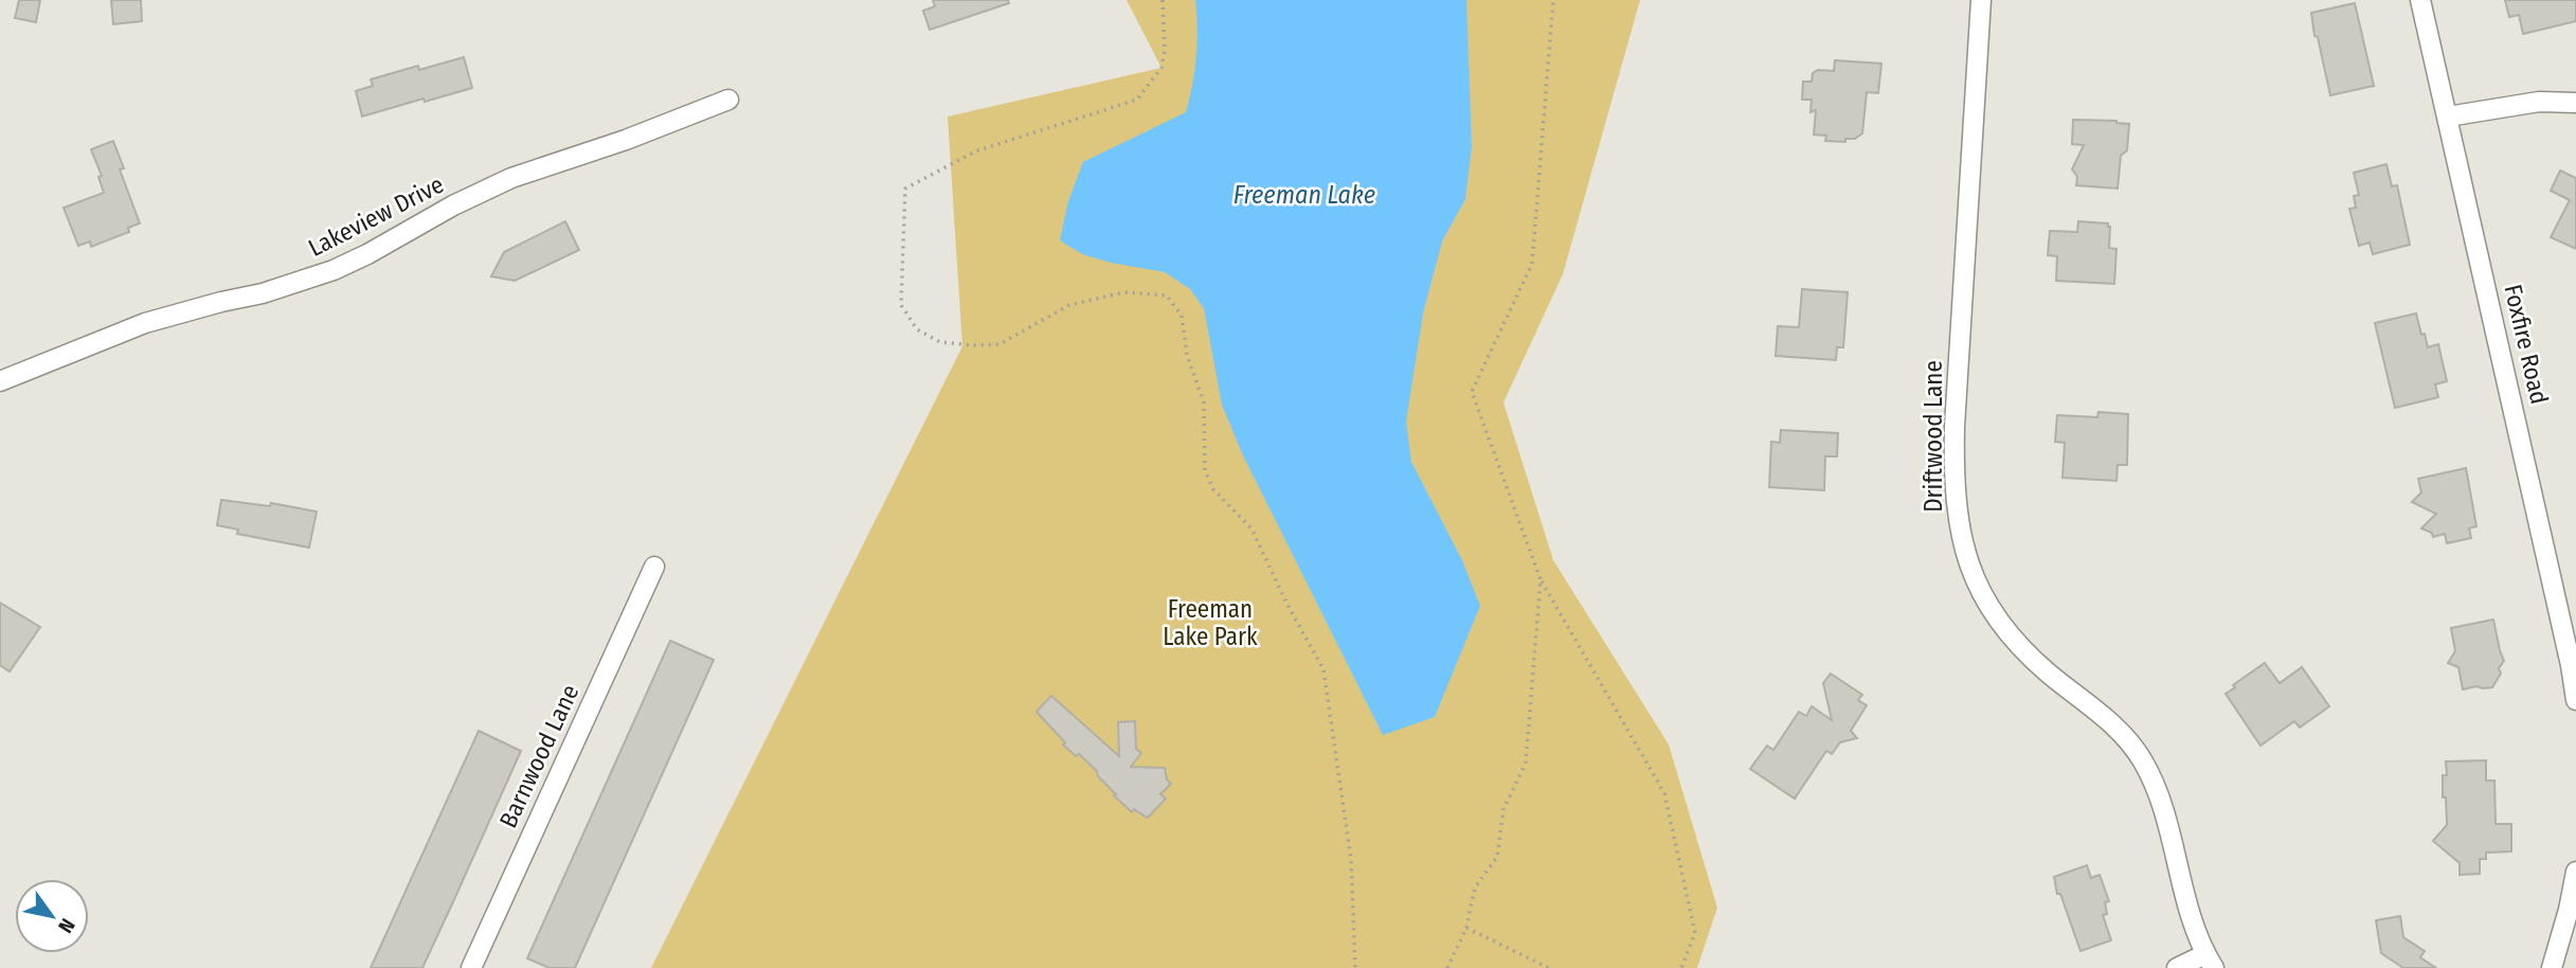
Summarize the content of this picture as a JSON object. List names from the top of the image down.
{
  "streets": {
    "street": [
      "Lakeview Drive",
      "Foxfire Road",
      "Driftwood Lane",
      "Barnwood Lane"
    ]
  },
  "water": ["Freeman Lake"],
  "parks": ["Freeman Lake Park"],
  "north": "bottom right"
}
